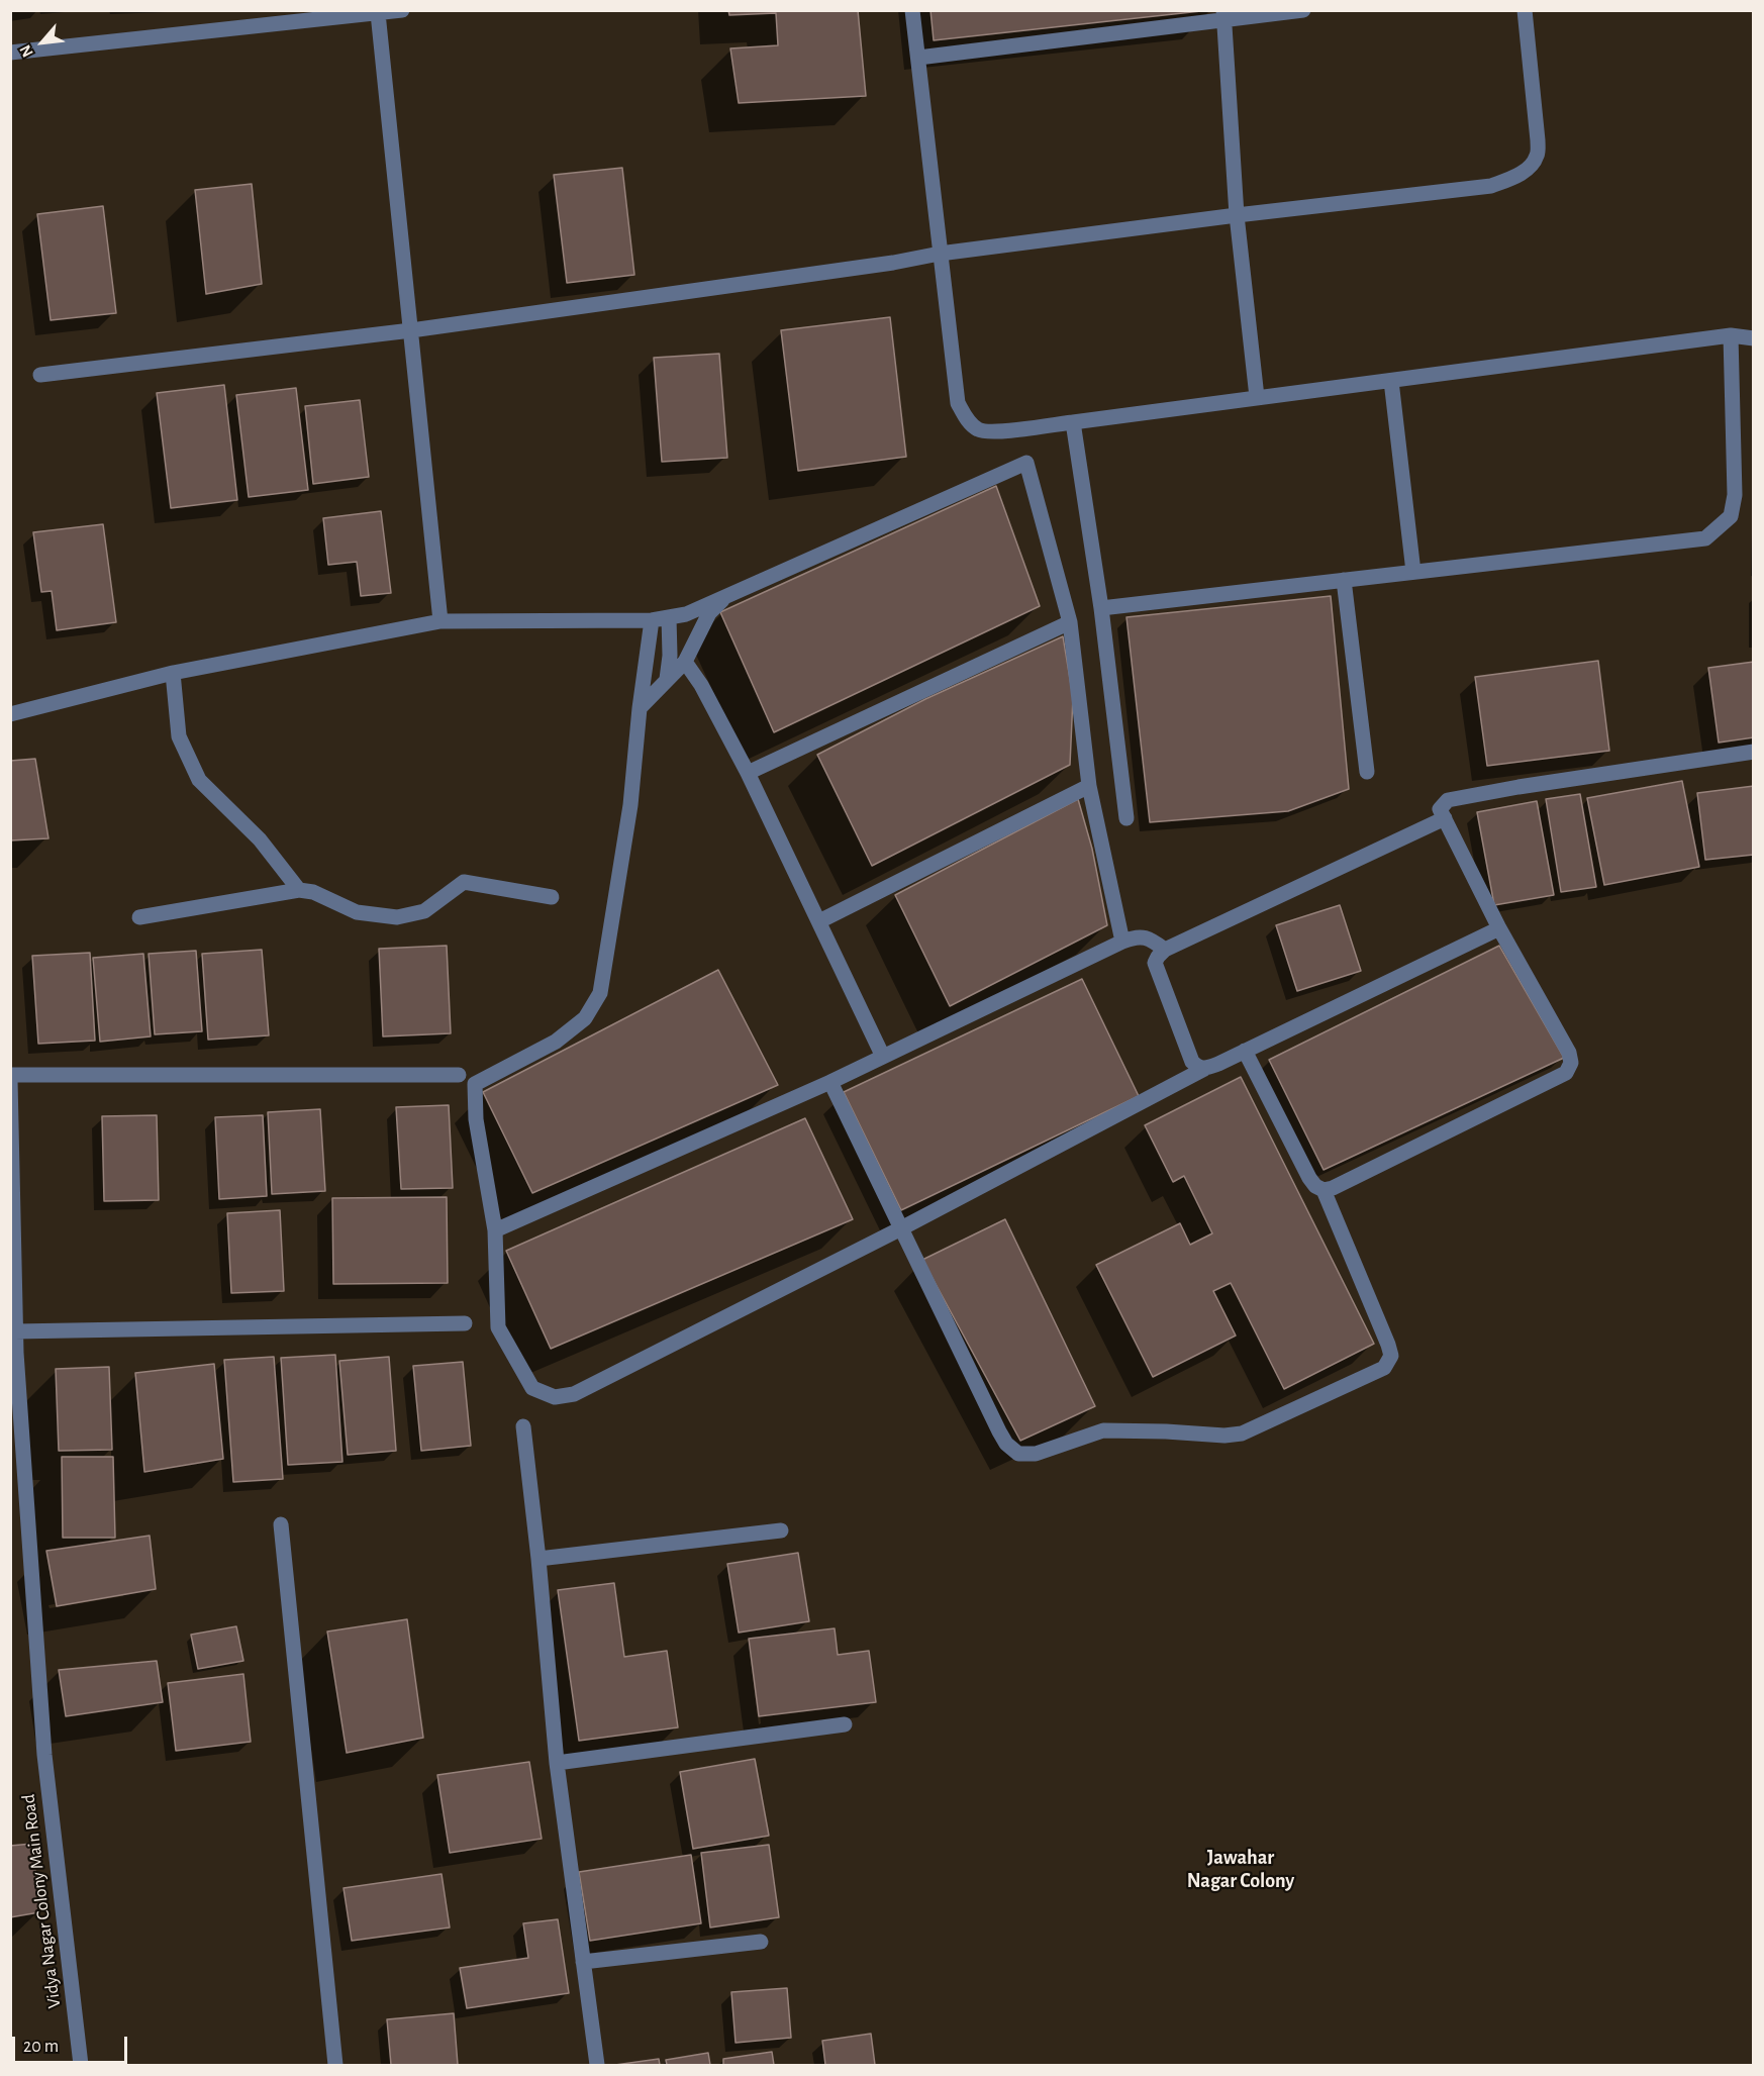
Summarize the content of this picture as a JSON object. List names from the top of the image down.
{
  "streets": {
    "street": ["Vidya Nagar Colony Main Road"]
  },
  "districts": ["Jawahar Nagar Colony"],
  "scale_bar": "20 m",
  "north": "bottom left"
}
